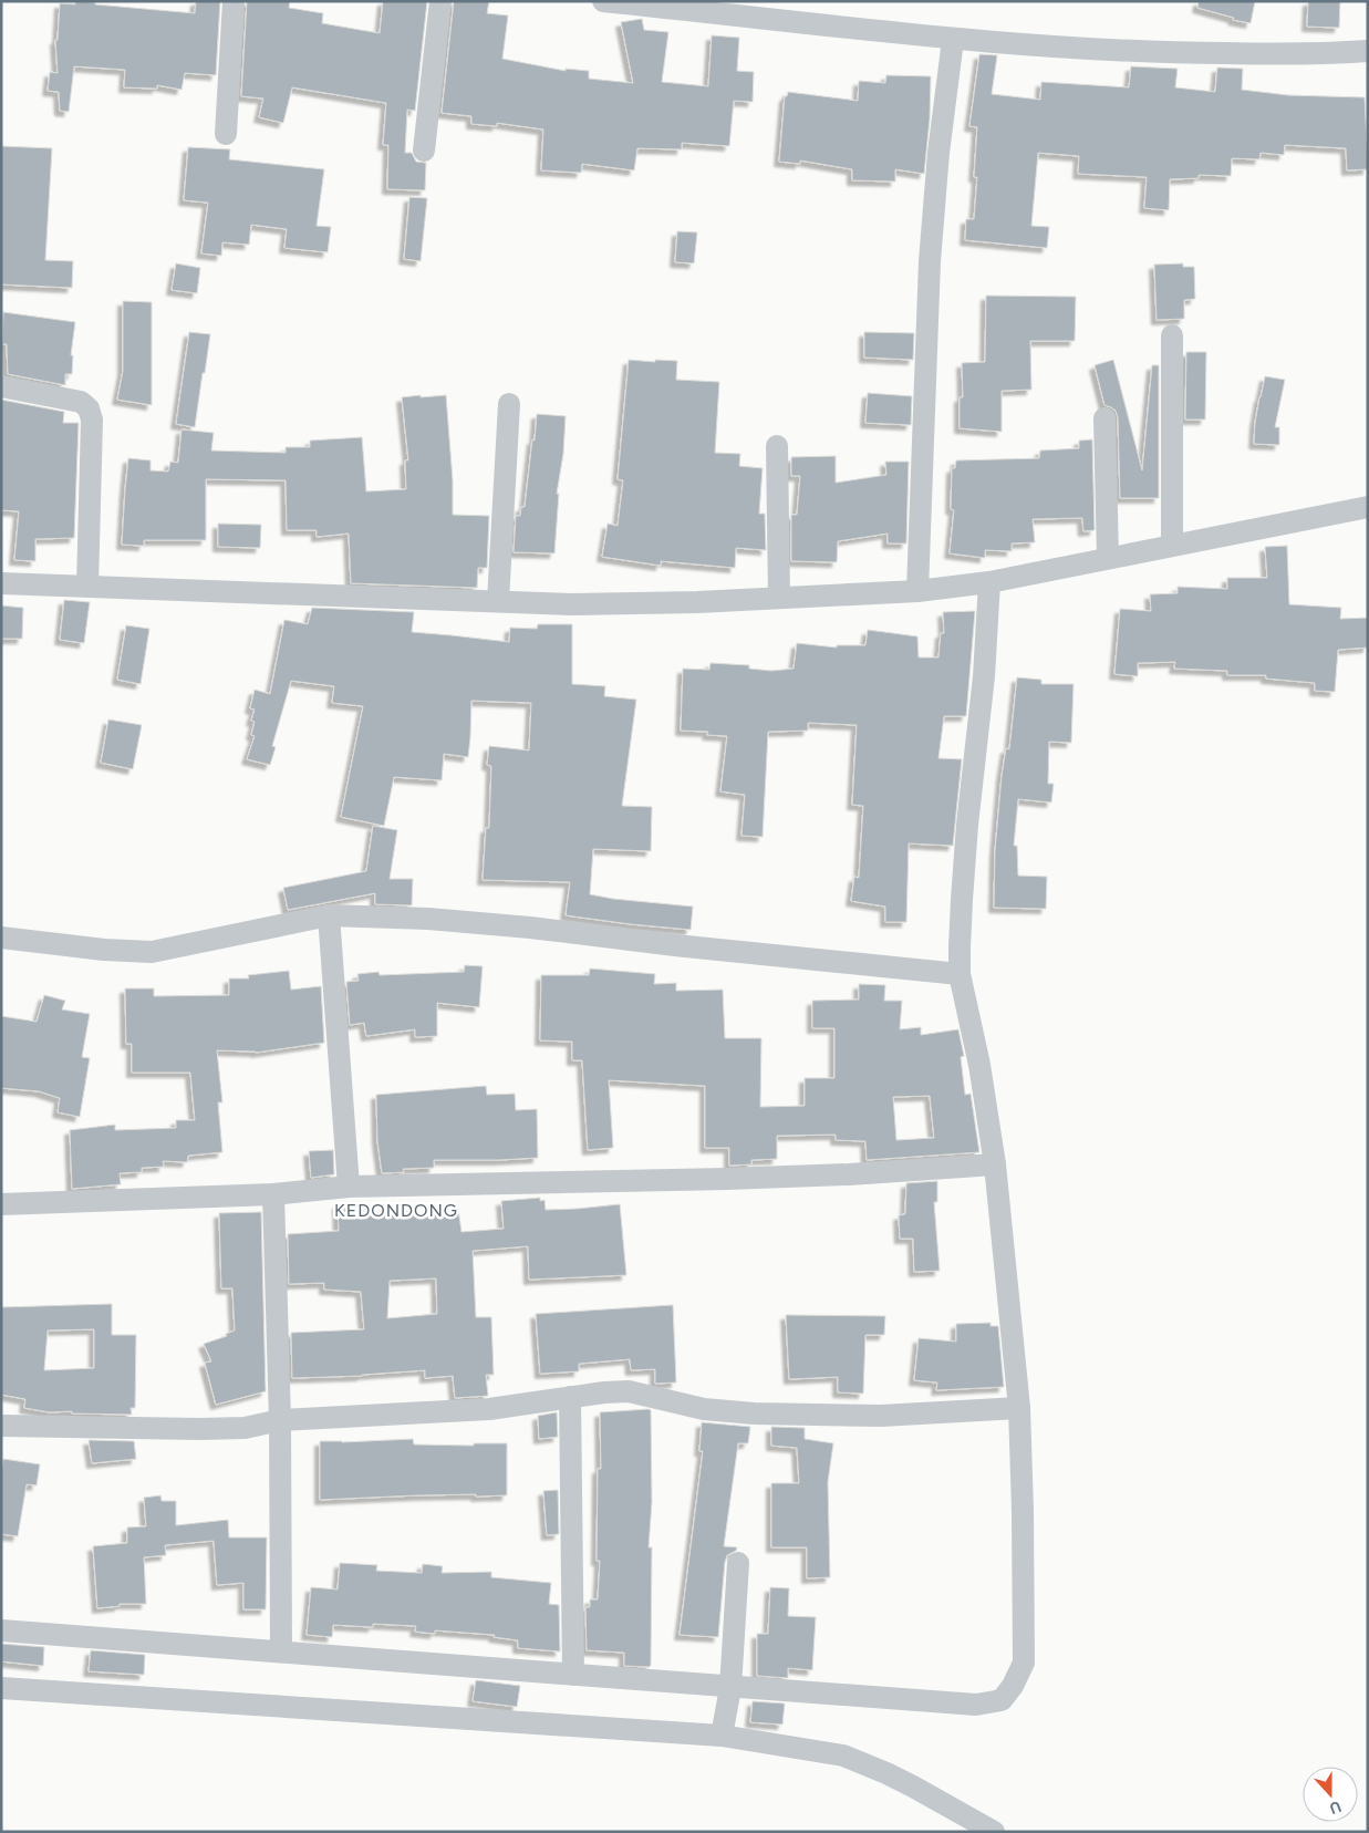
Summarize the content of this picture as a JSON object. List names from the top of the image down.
{
  "districts": ["KEDONDONG"],
  "north": "bottom"
}
